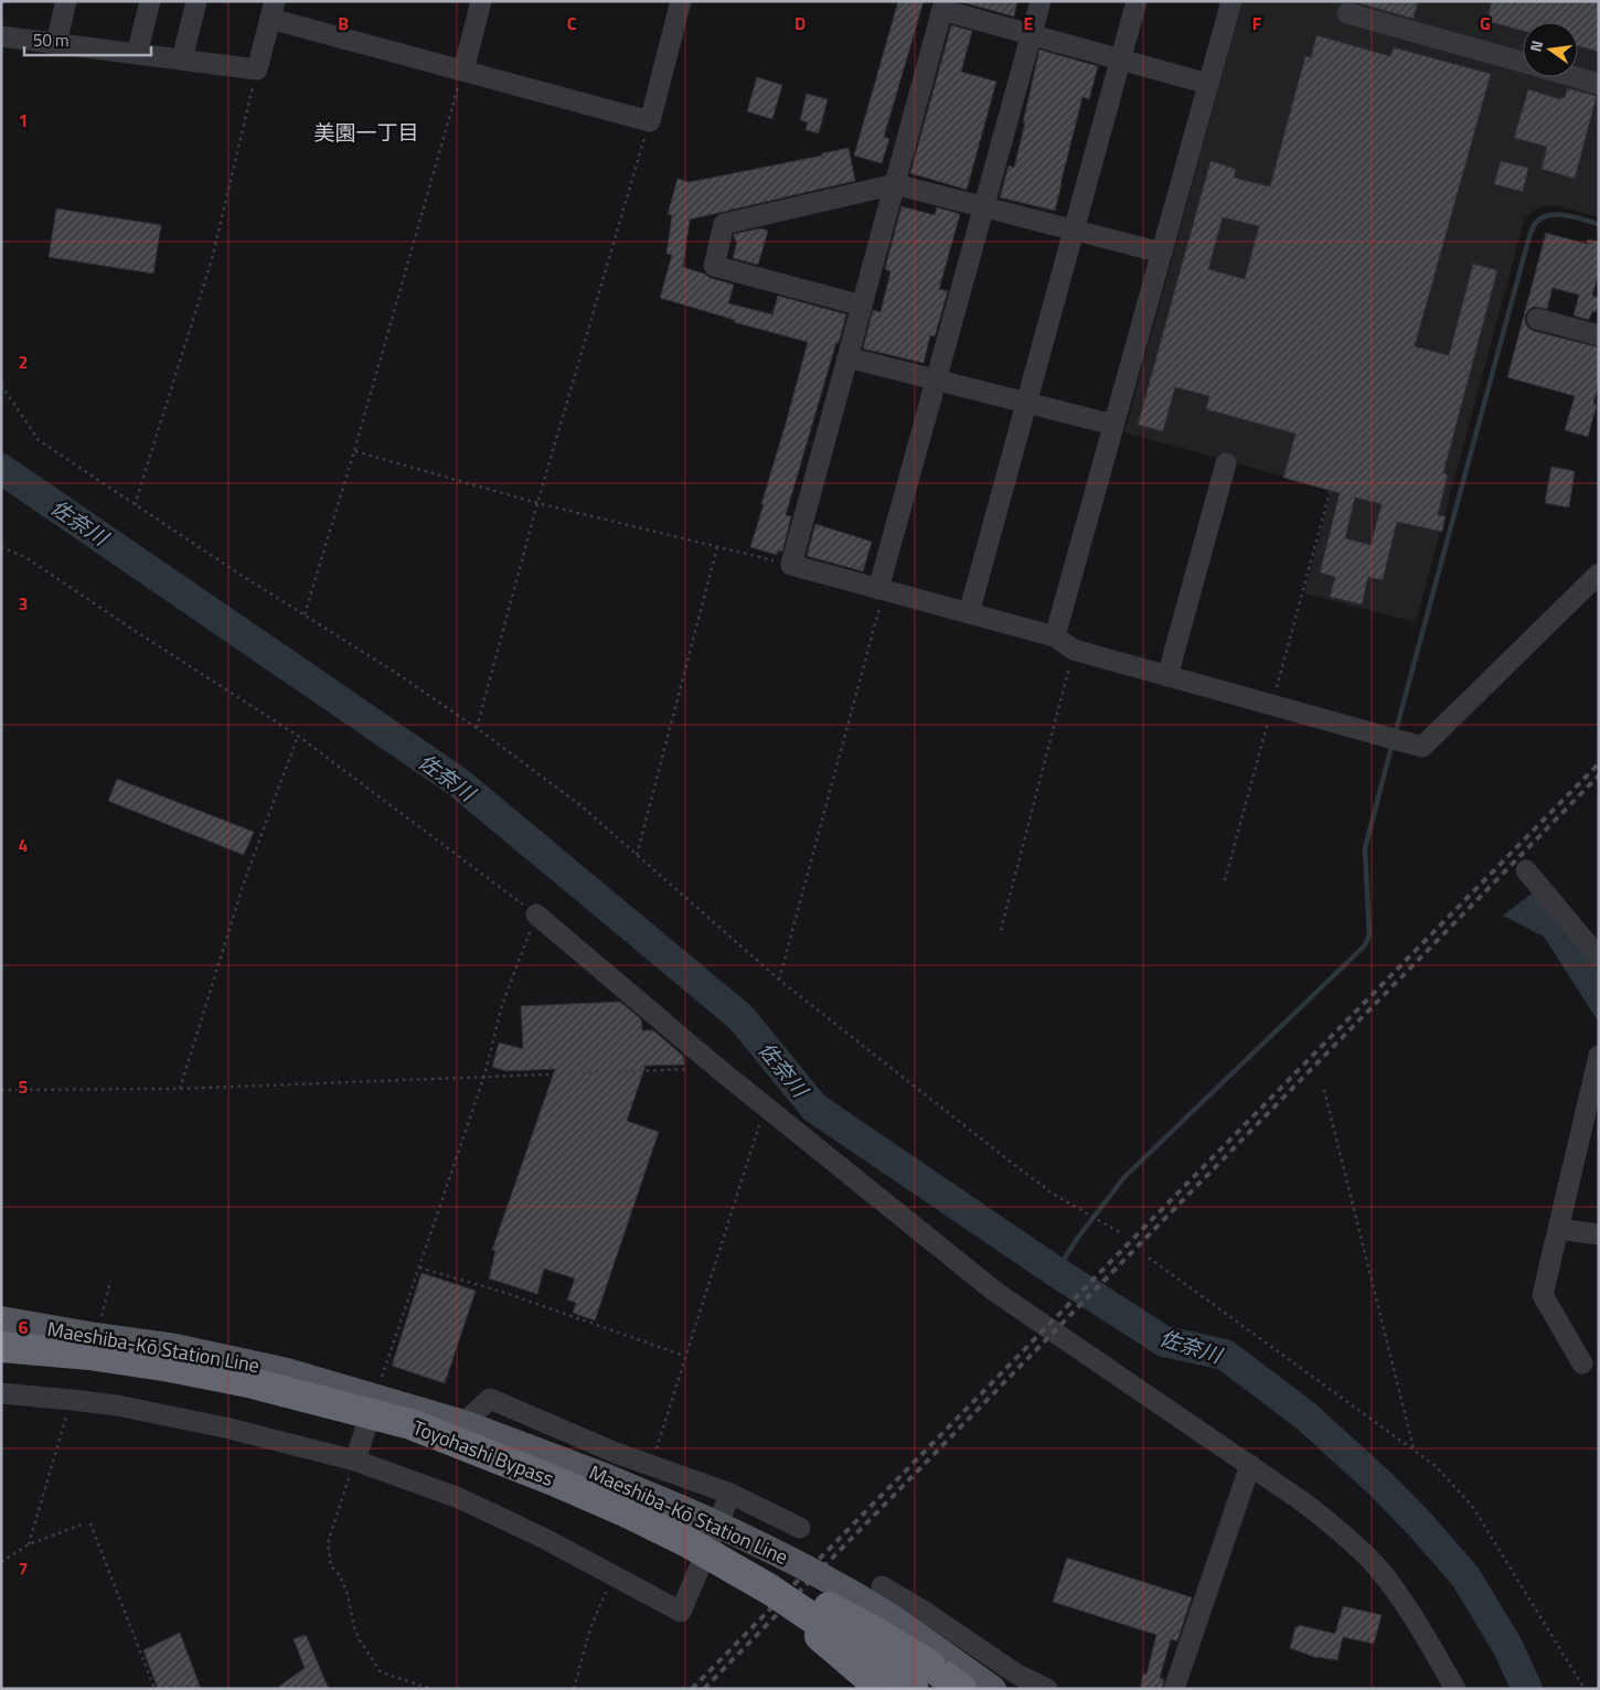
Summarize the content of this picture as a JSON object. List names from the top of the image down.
{
  "streets": {
    "highway": ["Toyohashi Bypass"],
    "main road": ["Maeshiba-Kō Station Line"]
  },
  "crossings": [
    ["Maeshiba-Kō Station Line", "Toyohashi Bypass"]
  ],
  "districts": ["美園一丁目"],
  "water": ["佐奈川"],
  "scale_bar": "50 m",
  "north": "left",
  "grid": {
    "columns": [
      "B",
      "C",
      "D",
      "E",
      "F",
      "G"
    ],
    "rows": [
      "1",
      "2",
      "3",
      "4",
      "5",
      "6",
      "7"
    ]
  }
}
